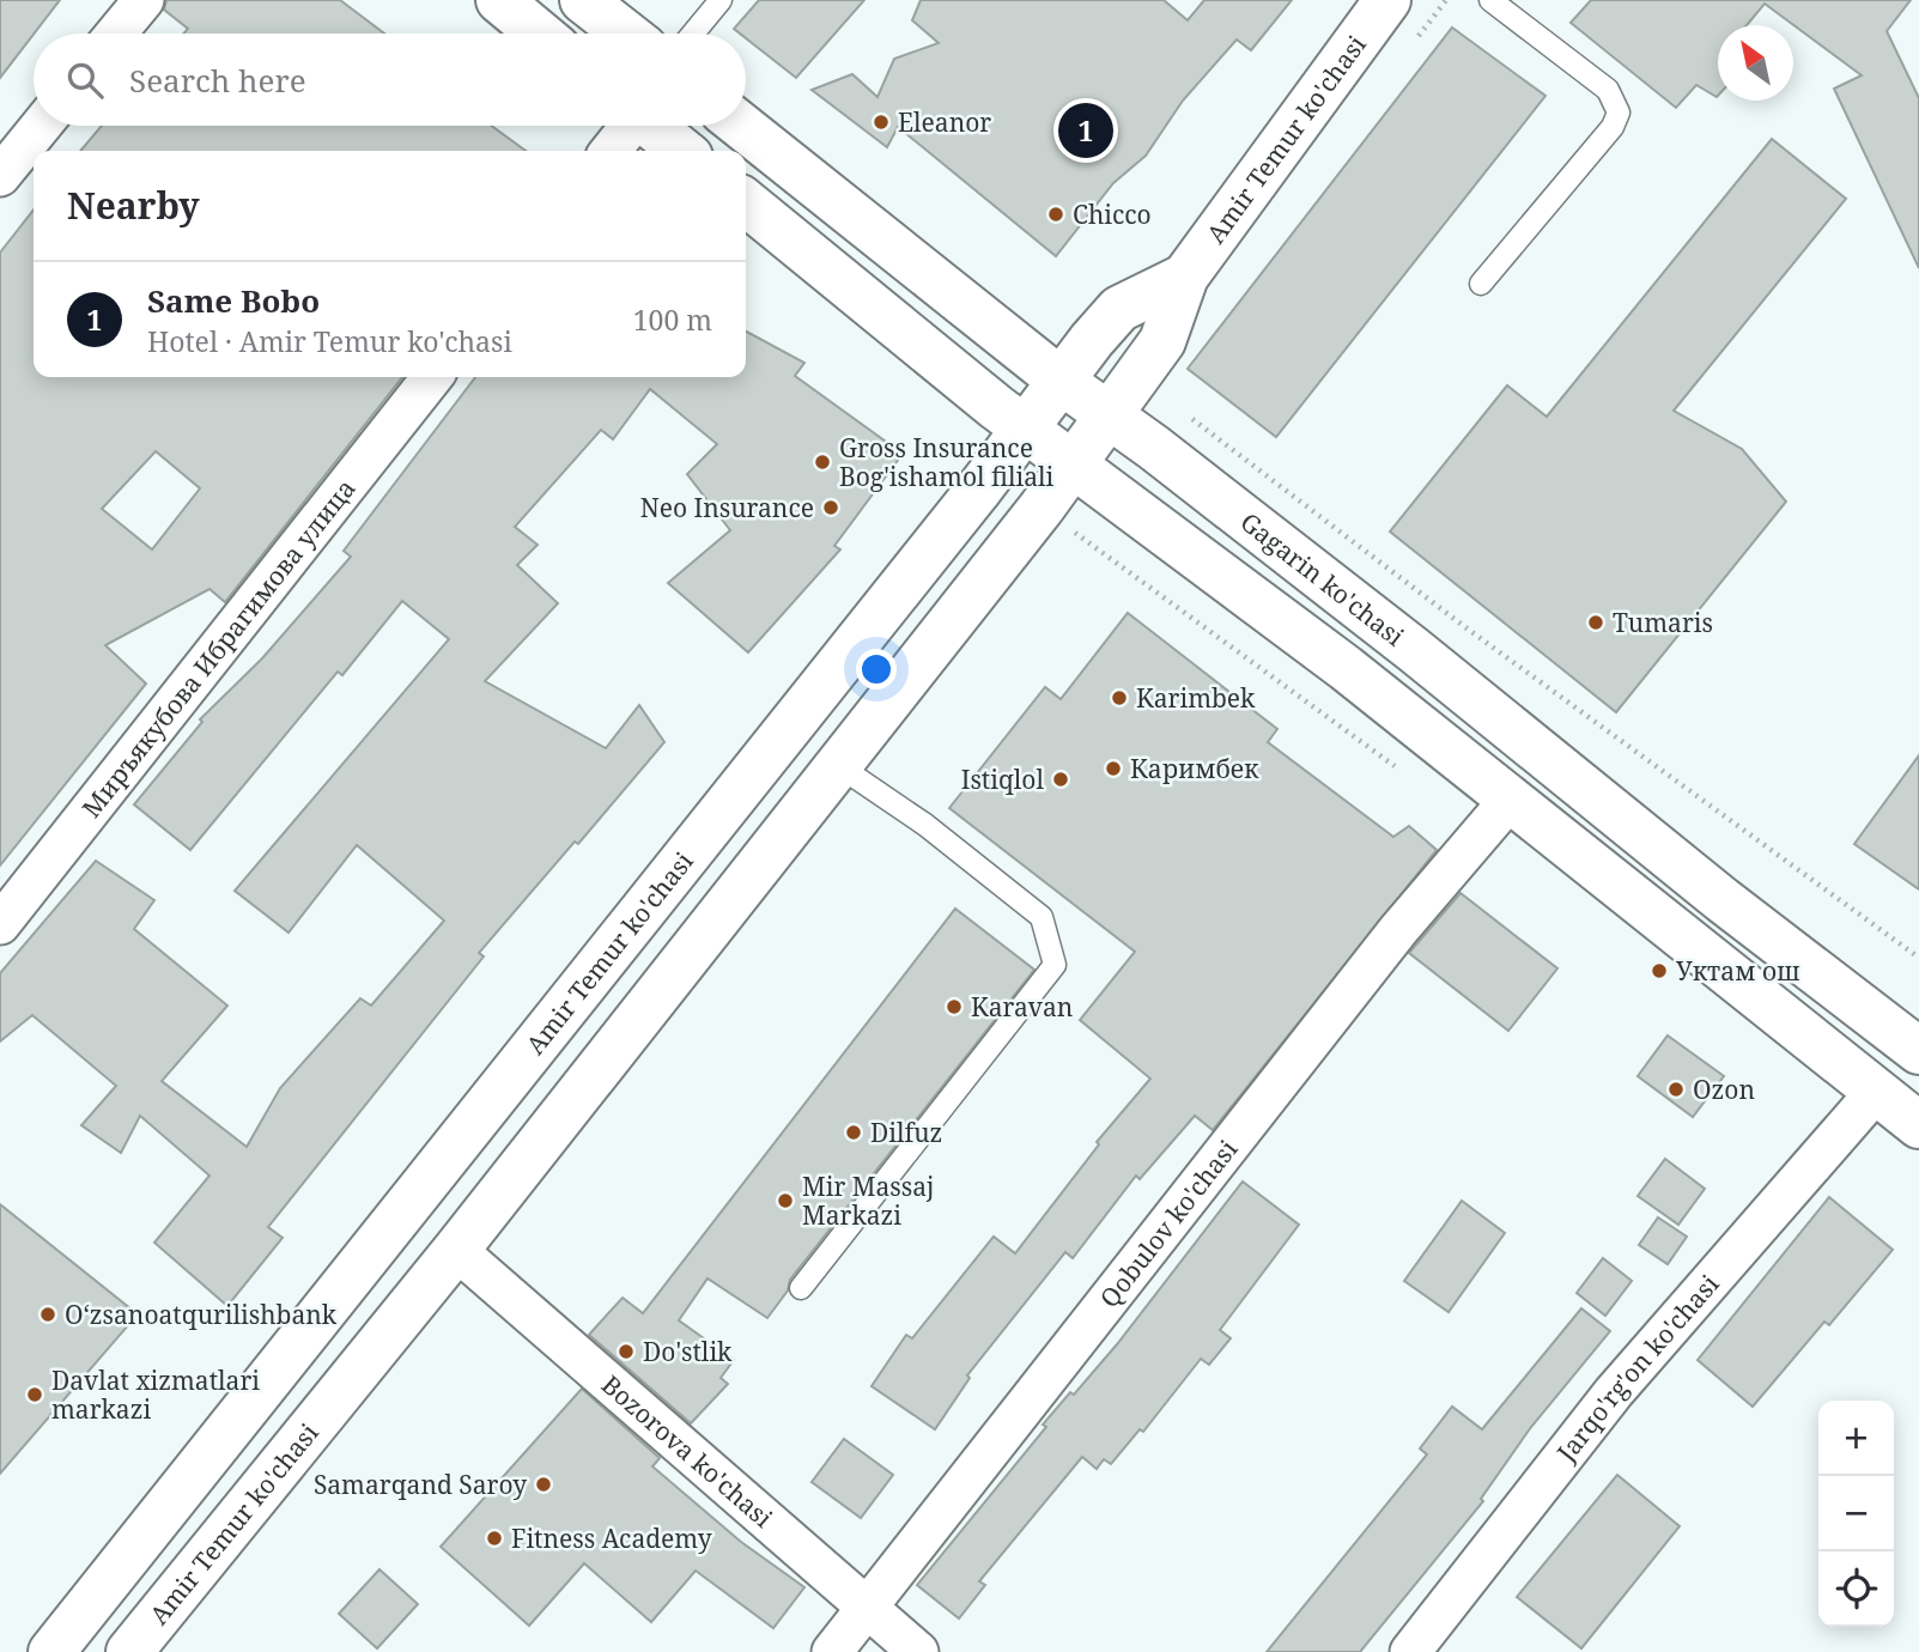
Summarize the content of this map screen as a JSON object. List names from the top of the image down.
{
  "streets": {
    "main road": ["Amir Temur ko'chasi", "Gagarin ko'chasi"],
    "street": [
      "Миръякубова Ибрагимова улица",
      "Qobulov ko'chasi",
      "Jarqo'rg'on ko'chasi",
      "Bozorova ko'chasi"
    ]
  },
  "crossings": [
    ["Amir Temur ko'chasi", "Gagarin ko'chasi"],
    ["Amir Temur ko'chasi", "Bozorova ko'chasi"],
    ["Qobulov ko'chasi", "Bozorova ko'chasi"]
  ],
  "places": [
    "Eleanor",
    "Chicco",
    "Gross Insurance Bog'ishamol filiali",
    "Neo Insurance",
    "Tumaris",
    "Karimbek",
    "Каримбек",
    "Istiqlol",
    "Уктам ош",
    "Karavan",
    "Ozon",
    "Dilfuz",
    "Mir Massaj Markazi",
    "Oʻzsanoatqurilishbank",
    "Do'stlik",
    "Davlat xizmatlari markazi",
    "Samarqand Saroy",
    "Fitness Academy"
  ],
  "north": "top left",
  "page": {
    "search": "Search here",
    "pins": "1",
    "heading": "Nearby",
    "list": [
      {
        "mark": "1",
        "name": "Same Bobo",
        "note": "Hotel · Amir Temur ko'chasi",
        "value": "100 m"
      }
    ],
    "map_buttons": ["+", "−"]
  }
}
